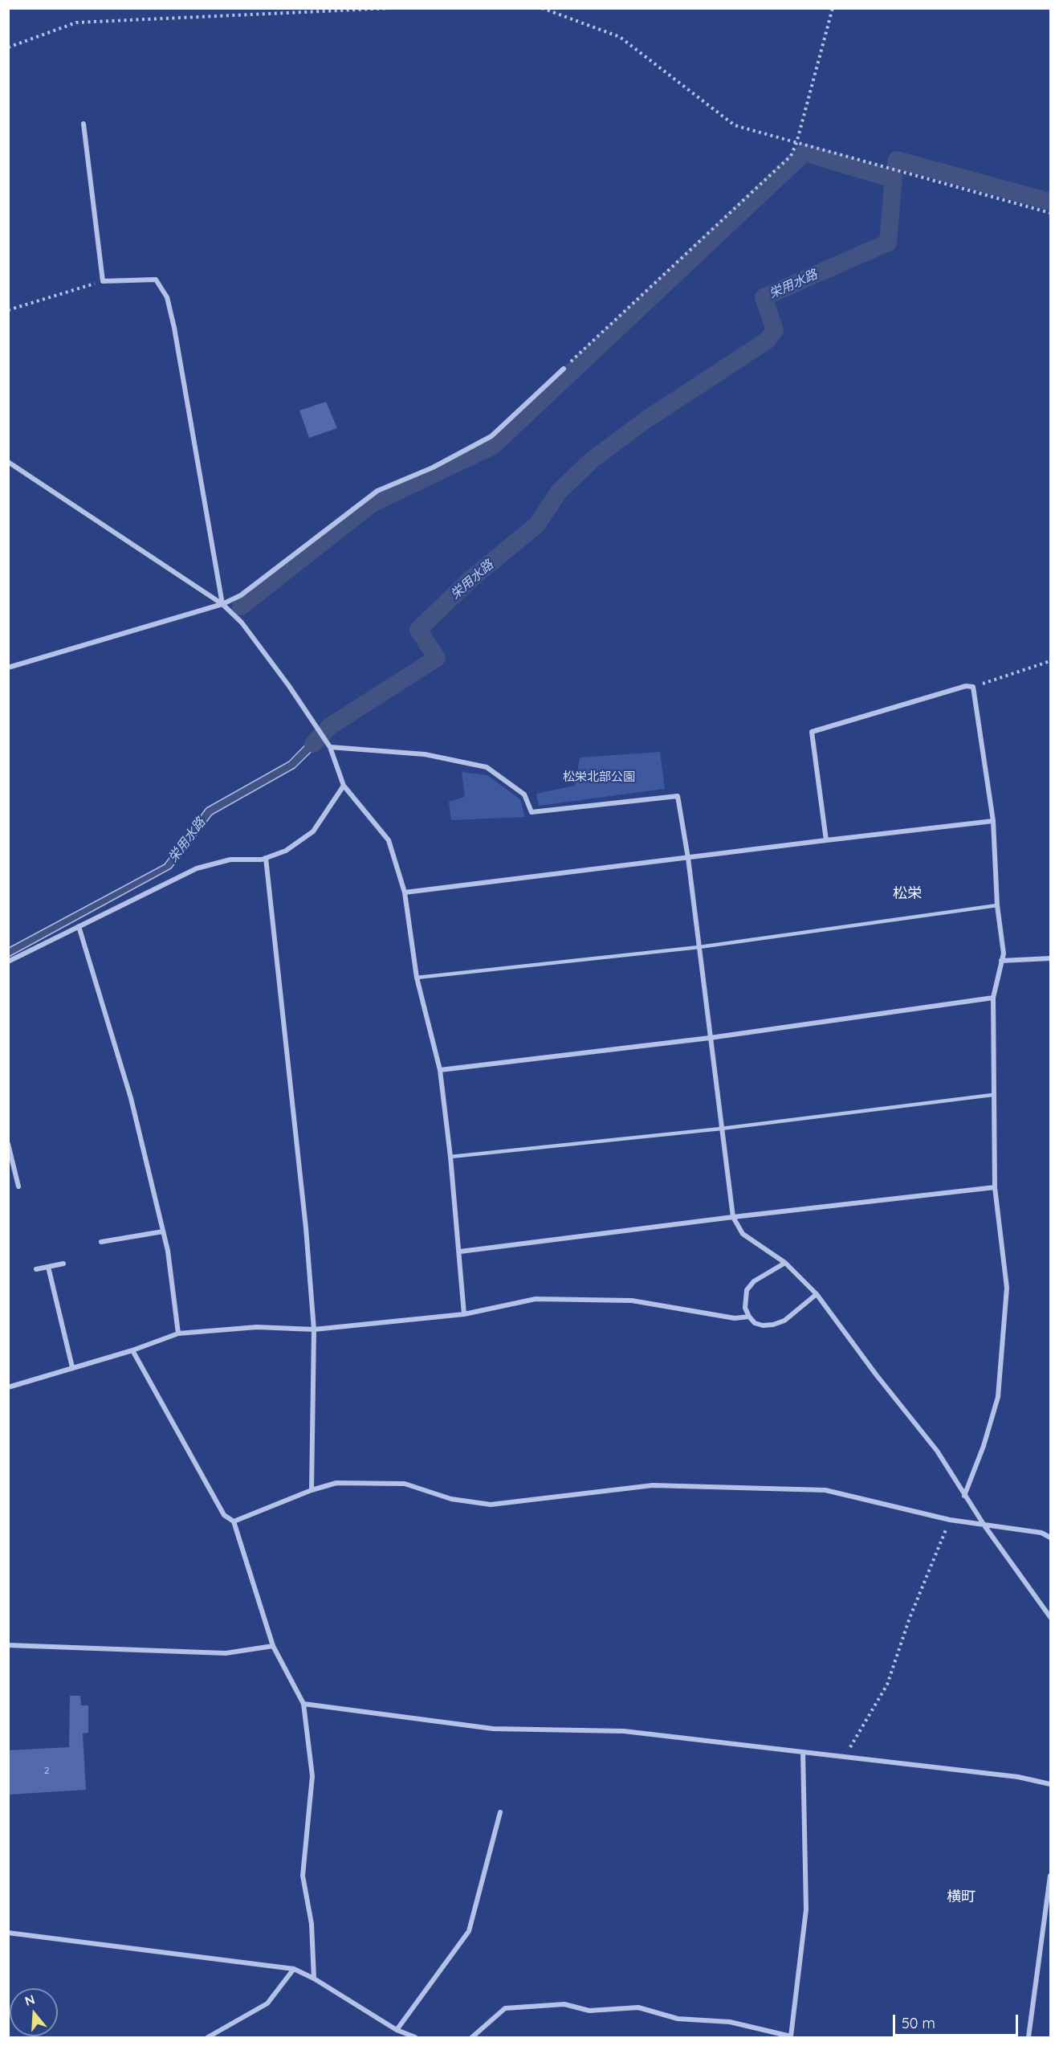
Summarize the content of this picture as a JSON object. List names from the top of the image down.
{
  "districts": ["松栄", "横町"],
  "water": ["栄用水路"],
  "parks": ["松栄北部公園"],
  "house_numbers": ["2"],
  "scale_bar": "50 m",
  "north": "top"
}
